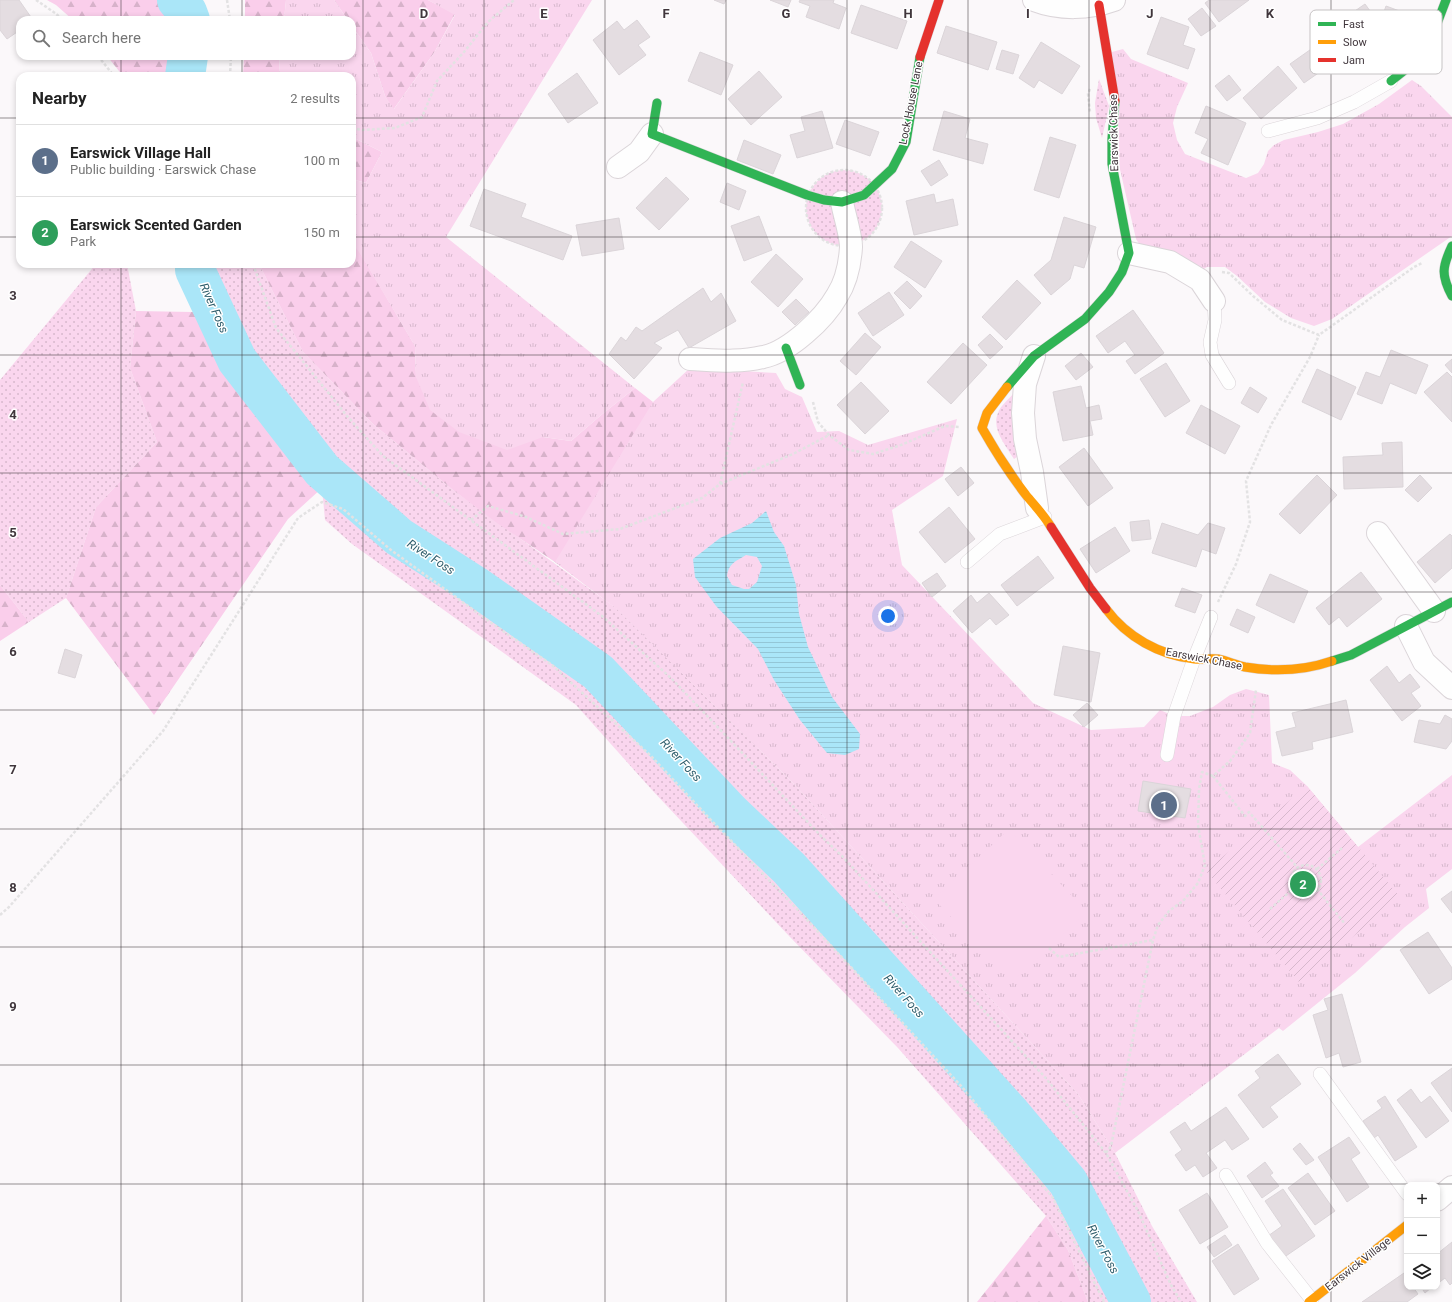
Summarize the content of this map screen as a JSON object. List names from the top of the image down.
{
  "streets": {
    "street": ["Lock House Lane", "Earswick Chase", "Earswick Village"]
  },
  "water": ["River Foss"],
  "legend": ["Fast", "Slow", "Jam"],
  "page": {
    "search": "Search here",
    "heading": ["Nearby", "2 results"],
    "list": [
      {
        "mark": "1",
        "name": "Earswick Village Hall",
        "note": "Public building · Earswick Chase",
        "value": "100 m"
      },
      {
        "mark": "2",
        "name": "Earswick Scented Garden",
        "note": "Park",
        "value": "150 m"
      }
    ],
    "pins": ["1", "2"],
    "map_buttons": ["+", "−"]
  },
  "grid": {
    "columns": [
      "D",
      "E",
      "F",
      "G",
      "H",
      "I",
      "J",
      "K"
    ],
    "rows": [
      "3",
      "4",
      "5",
      "6",
      "7",
      "8",
      "9"
    ]
  }
}
